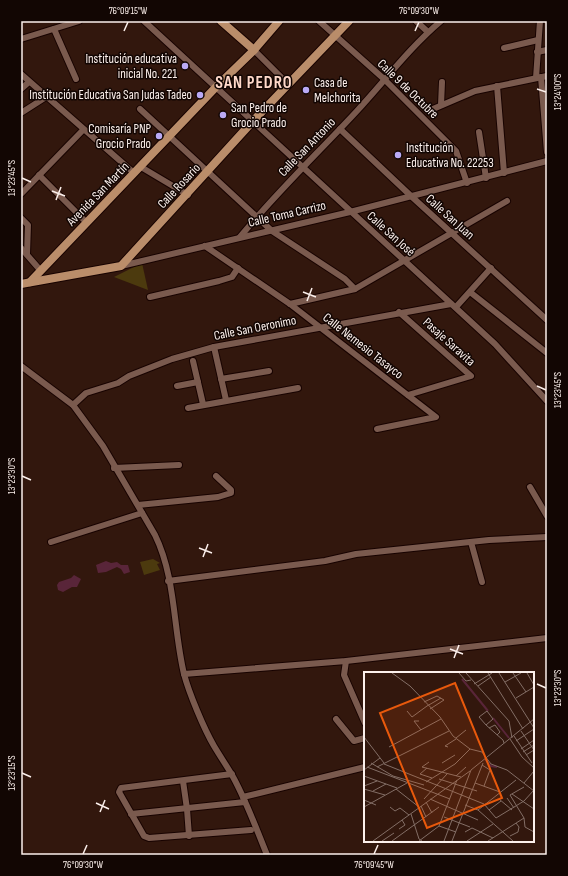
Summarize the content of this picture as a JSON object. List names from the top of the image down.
{
  "streets": {
    "main road": ["Calle Rosario", "Avenida San Martín", "Calle Toma Carrizo"],
    "street": [
      "Calle 9 de Octubre",
      "Calle San Antonio",
      "Calle San Juan",
      "Calle San José",
      "Calle San Oeronimo",
      "Pasaje Saravita",
      "Calle Nemesio Tasayco"
    ]
  },
  "crossings": [
    ["Calle 9 de Octubre", "Calle San Antonio"],
    ["Calle 9 de Octubre", "Calle Rosario"],
    ["Calle 9 de Octubre", "Calle Toma Carrizo"],
    ["Calle San Antonio", "Calle Toma Carrizo"],
    ["Calle San Antonio", "Calle San Juan"],
    ["Calle San Antonio", "Calle San José"],
    ["Calle Rosario", "Calle Toma Carrizo"],
    ["Calle Rosario", "Calle San José"],
    ["Avenida San Martín", "Calle Toma Carrizo"],
    ["Avenida San Martín", "Calle San José"],
    ["Calle Toma Carrizo", "Calle San Juan"],
    ["Calle Toma Carrizo", "Calle San José"],
    ["Calle Toma Carrizo", "Calle Nemesio Tasayco"],
    ["Calle San José", "Calle San Oeronimo"],
    ["Calle San Oeronimo", "Pasaje Saravita"],
    ["Calle San Oeronimo", "Calle Nemesio Tasayco"],
    ["Pasaje Saravita", "Calle Nemesio Tasayco"]
  ],
  "districts": ["SAN PEDRO"],
  "places": [
    "Institución educativa inicial No. 221",
    "Casa de Melchorita",
    "Institución Educativa San Judas Tadeo",
    "San Pedro de Grocio Prado",
    "Comisaría PNP Grocio Prado",
    "Institución Educativa No. 22253"
  ],
  "coordinates": [
    "76°09'15\"W",
    "76°09'30\"W",
    "13°24'00\"S",
    "13°23'45\"S",
    "13°23'30\"S",
    "13°23'15\"S",
    "76°09'45\"W"
  ]
}
